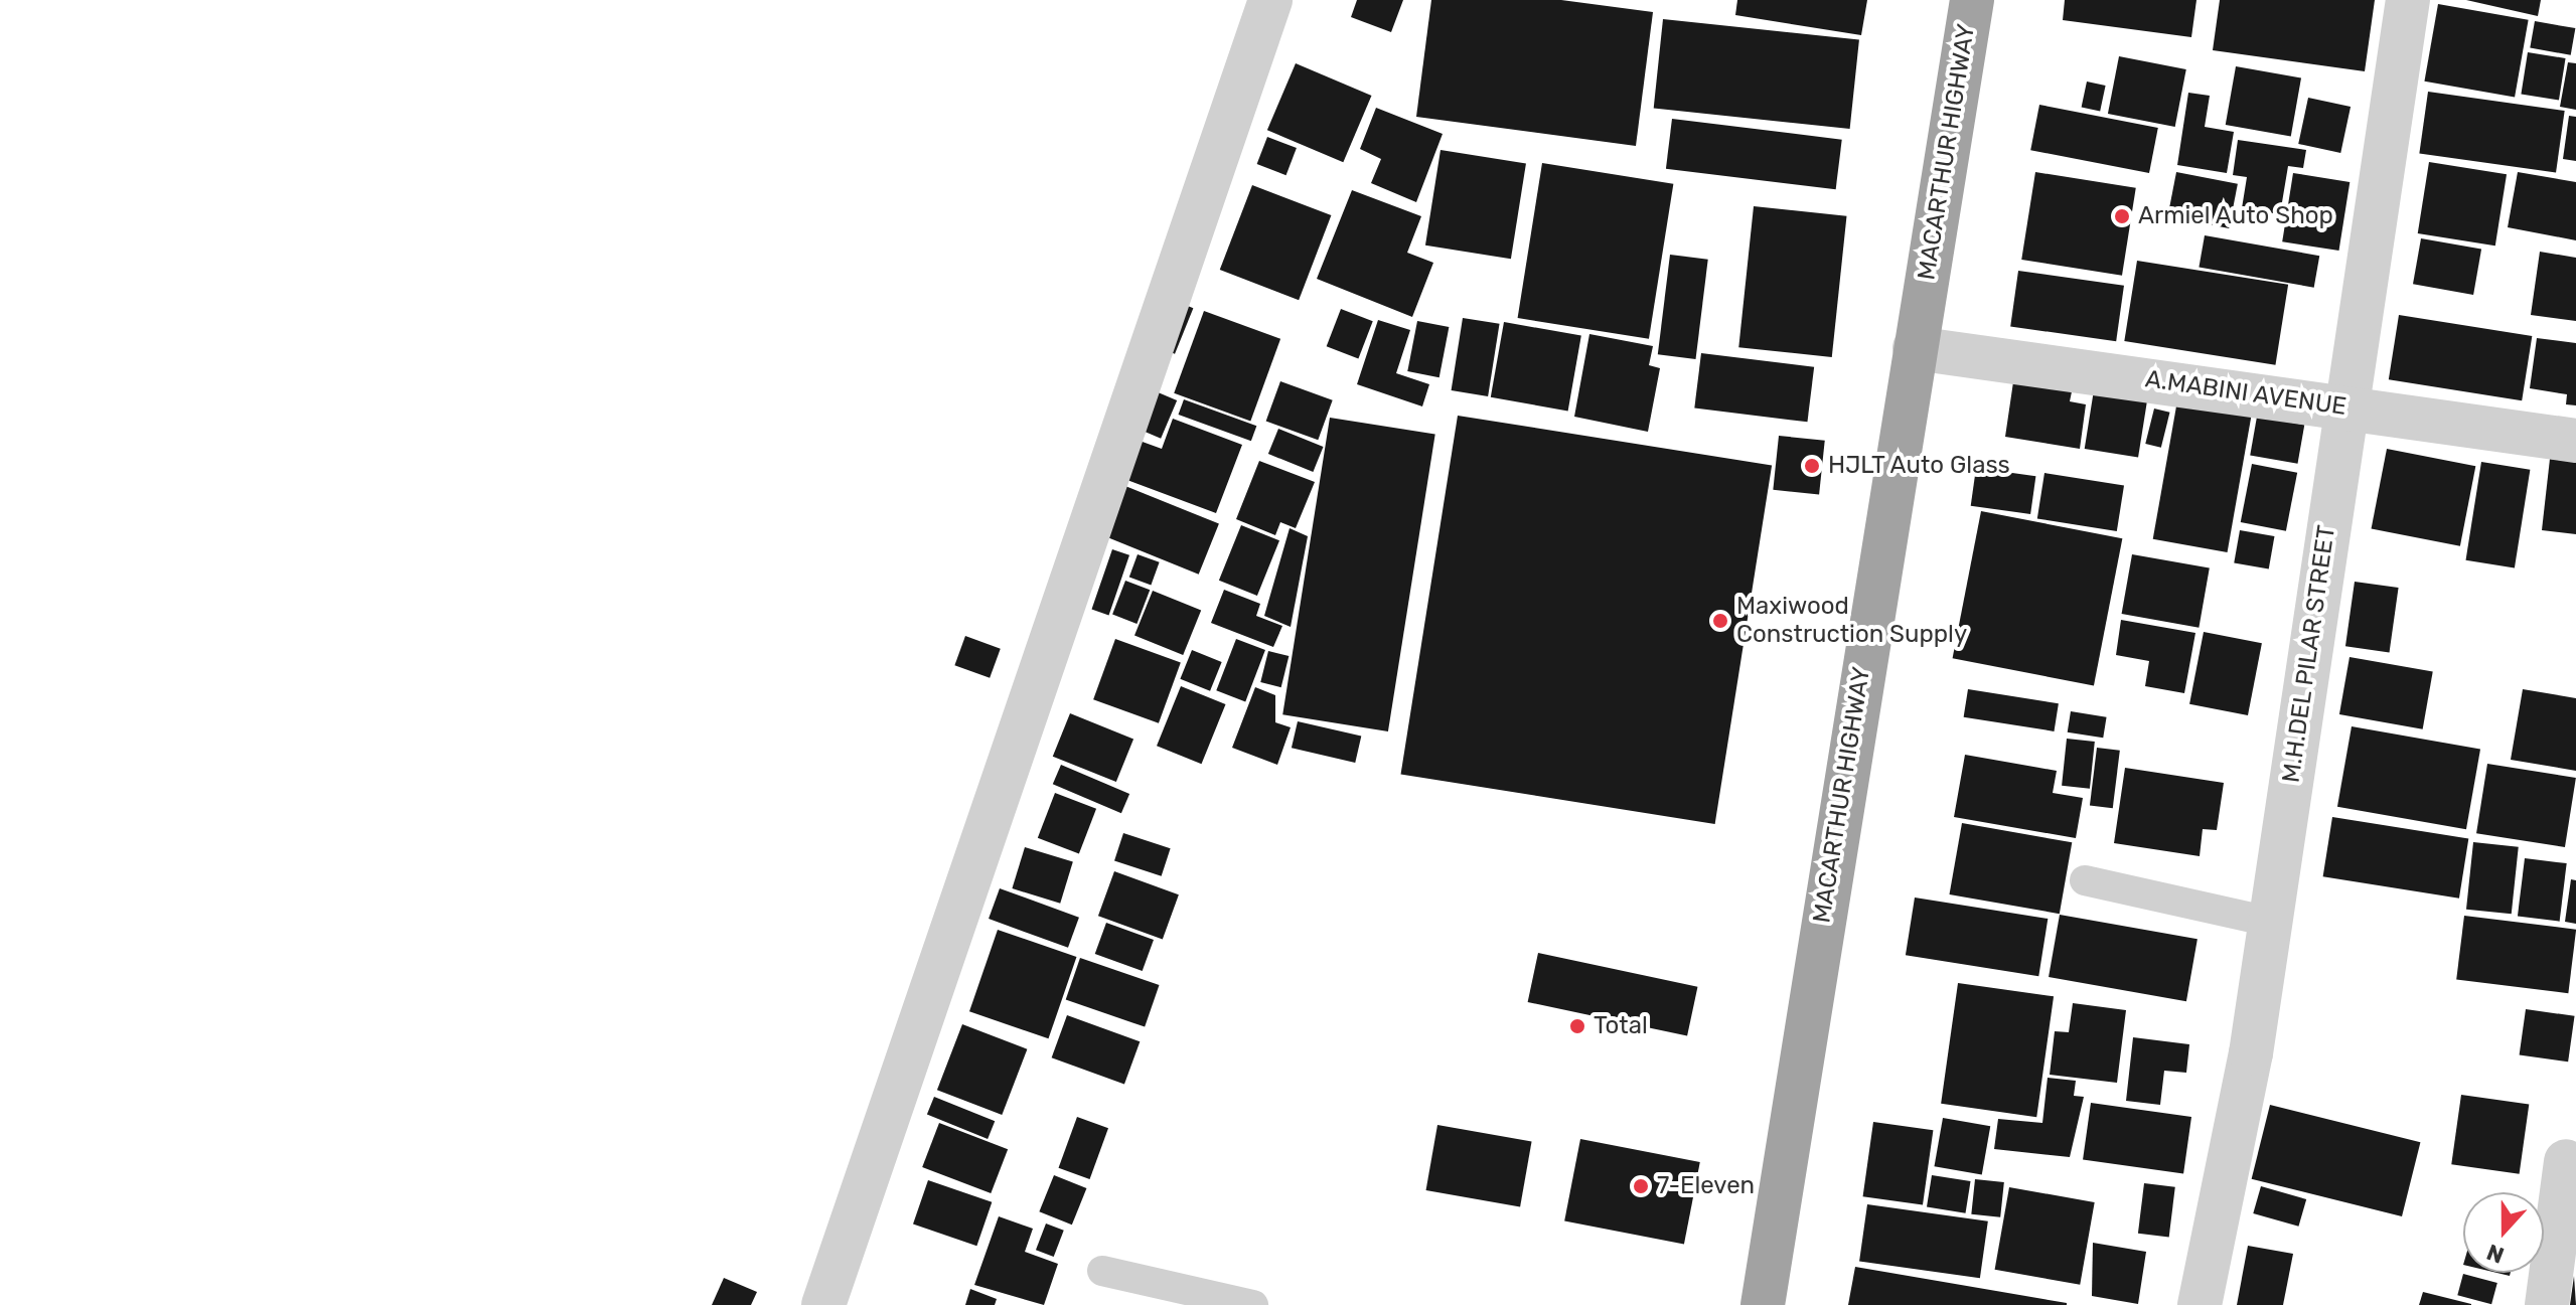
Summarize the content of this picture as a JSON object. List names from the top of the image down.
{
  "streets": {
    "highway": ["MACARTHUR HIGHWAY"],
    "street": ["A.MABINI AVENUE", "M.H.DEL PILAR STREET"]
  },
  "crossings": [
    ["MACARTHUR HIGHWAY", "A.MABINI AVENUE"],
    ["A.MABINI AVENUE", "M.H.DEL PILAR STREET"]
  ],
  "places": [
    "Armiel Auto Shop",
    "HJLT Auto Glass",
    "Maxiwood Construction Supply",
    "Total",
    "7-Eleven"
  ],
  "north": "bottom"
}
